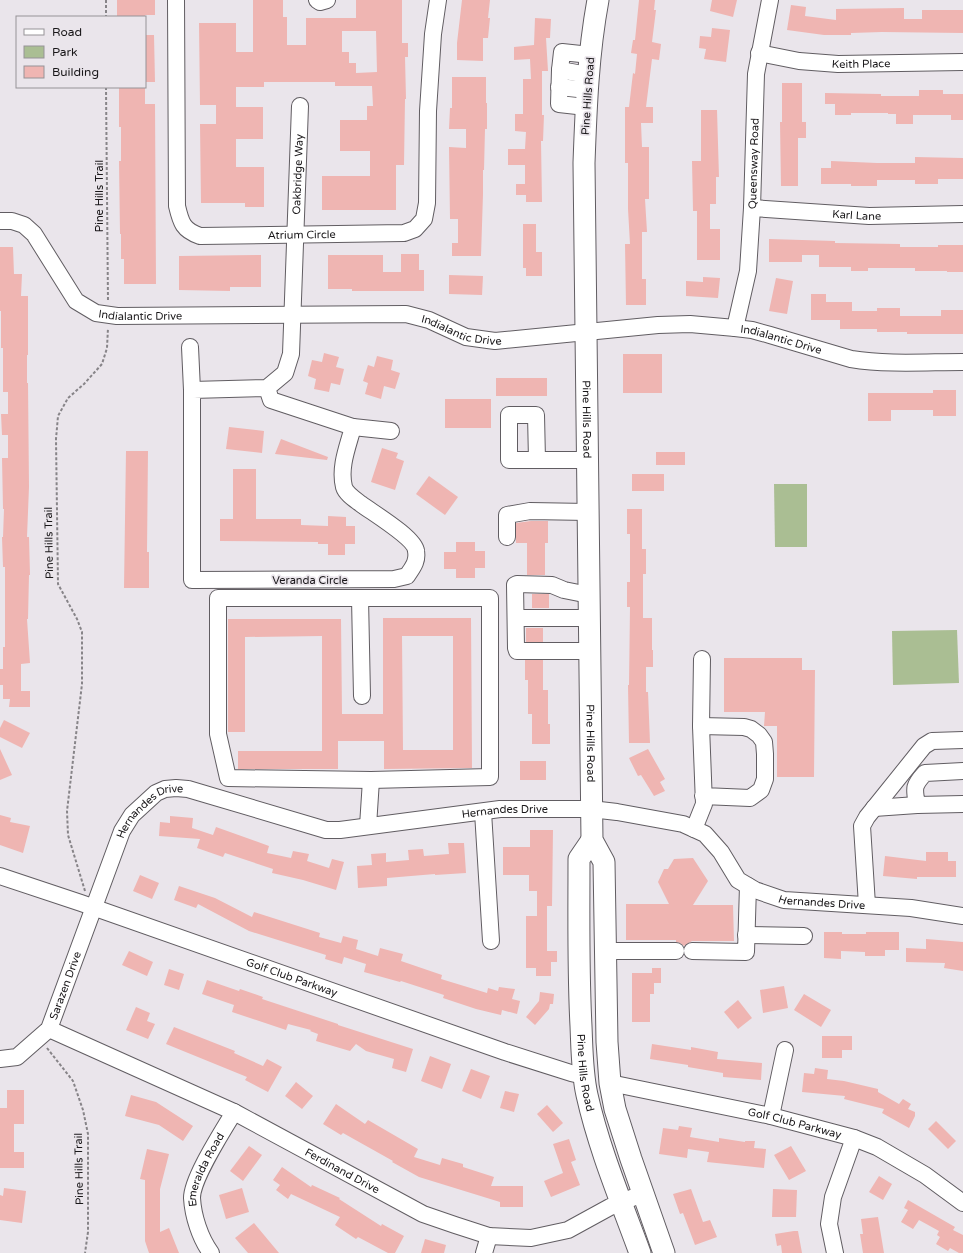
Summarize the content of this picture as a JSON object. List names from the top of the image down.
{
  "streets": {
    "main road": ["Pine Hills Road"],
    "street": [
      "Keith Place",
      "Queensway Road",
      "Oakbridge Way",
      "Karl Lane",
      "Atrium Circle",
      "Indialantic Drive",
      "Veranda Circle",
      "Hernandes Drive",
      "Golf Club Parkway",
      "Sarazen Drive",
      "Ferdinand Drive",
      "Emeralda Road"
    ],
    "path": ["Pine Hills Trail"]
  },
  "crossings": [
    ["Keith Place", "Queensway Road"],
    ["Pine Hills Road", "Indialantic Drive"],
    ["Pine Hills Road", "Hernandes Drive"],
    ["Pine Hills Road", "Golf Club Parkway"],
    ["Pine Hills Road", "Ferdinand Drive"],
    ["Queensway Road", "Karl Lane"],
    ["Queensway Road", "Indialantic Drive"],
    ["Oakbridge Way", "Atrium Circle"],
    ["Oakbridge Way", "Indialantic Drive"],
    ["Hernandes Drive", "Golf Club Parkway"],
    ["Hernandes Drive", "Sarazen Drive"],
    ["Golf Club Parkway", "Sarazen Drive"],
    ["Sarazen Drive", "Ferdinand Drive"],
    ["Ferdinand Drive", "Emeralda Road"]
  ],
  "legend": ["Road", "Park", "Building"]
}
